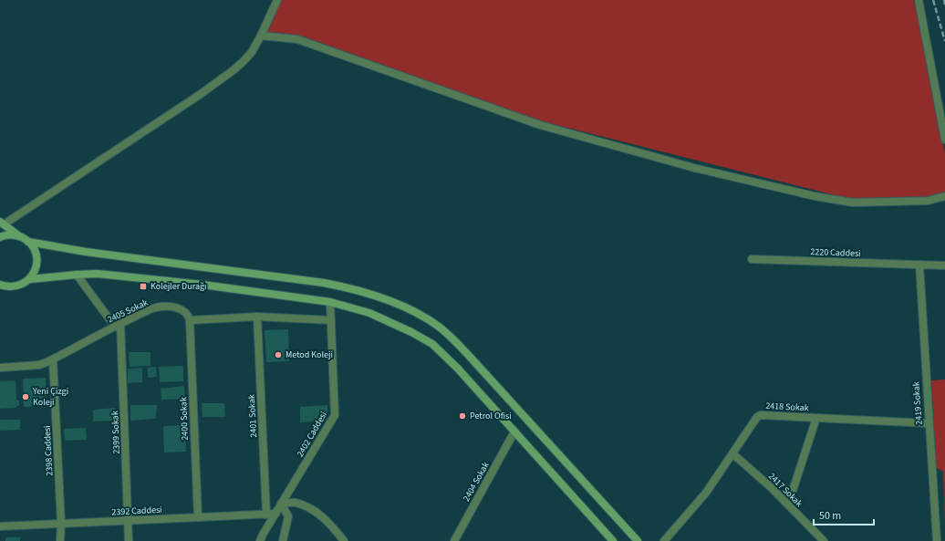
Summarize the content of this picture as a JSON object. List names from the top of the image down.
{
  "streets": {
    "street": [
      "2220 Caddesi",
      "2405 Sokak",
      "2419 Sokak",
      "2418 Sokak",
      "2401 Sokak",
      "2400 Sokak",
      "2399 Sokak",
      "2402 Caddesi",
      "2398 Caddesi",
      "2404 Sokak",
      "2417 Sokak",
      "2392 Caddesi"
    ]
  },
  "crossings": [
    ["2220 Caddesi", "2419 Sokak"],
    ["2405 Sokak", "2400 Sokak"],
    ["2405 Sokak", "2399 Sokak"],
    ["2405 Sokak", "2398 Caddesi"],
    ["2419 Sokak", "2418 Sokak"],
    ["2418 Sokak", "2417 Sokak"],
    ["2401 Sokak", "2392 Caddesi"],
    ["2400 Sokak", "2392 Caddesi"],
    ["2399 Sokak", "2392 Caddesi"],
    ["2402 Caddesi", "2392 Caddesi"],
    ["2398 Caddesi", "2392 Caddesi"]
  ],
  "places": {
    "transit": ["Kolejler Durağı"],
    "other": ["Metod Koleji", "Yeni Çizgi Koleji", "Petrol Ofisi"]
  },
  "scale_bar": "50 m"
}
